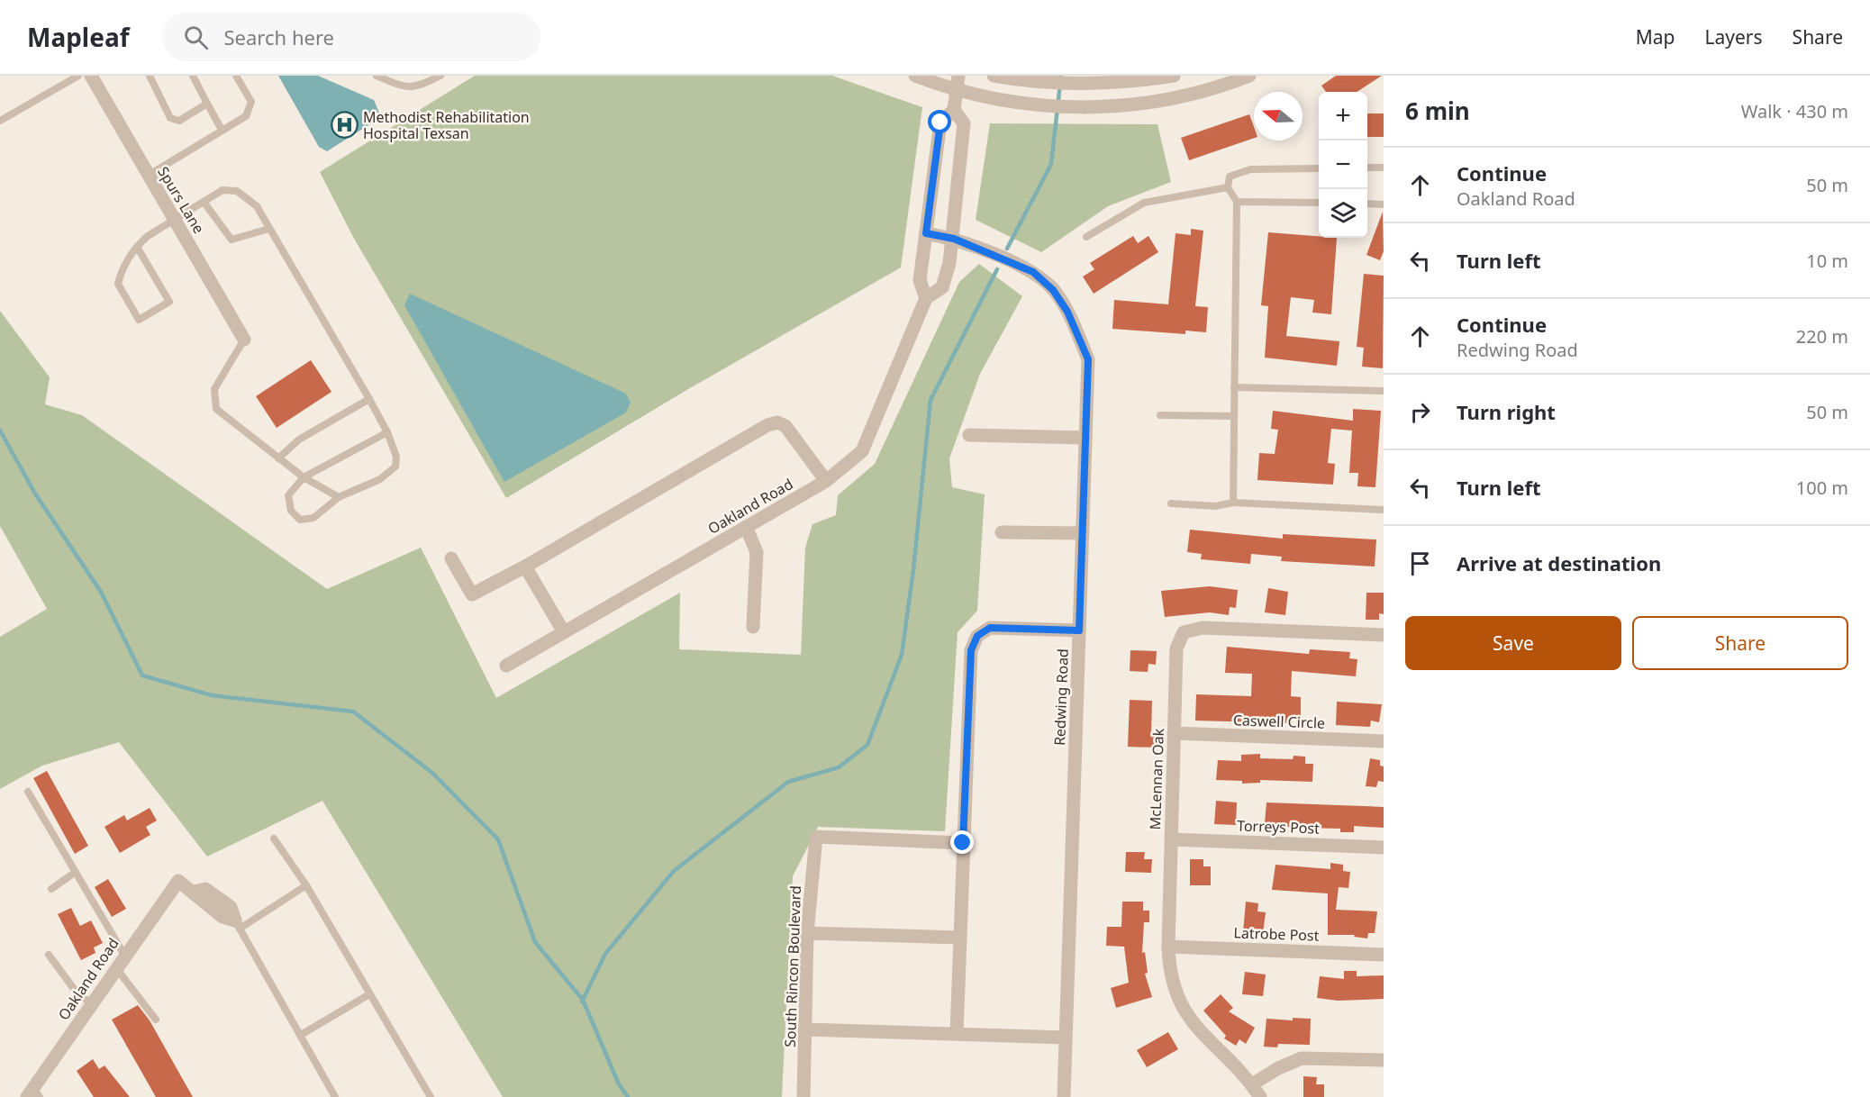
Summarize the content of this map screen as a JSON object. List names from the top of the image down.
{
  "streets": {
    "street": [
      "Spurs Lane",
      "Oakland Road",
      "Redwing Road",
      "Caswell Circle",
      "McLennan Oak",
      "Torreys Post",
      "Latrobe Post",
      "South Rincon Boulevard"
    ]
  },
  "crossings": [
    ["Oakland Road", "Redwing Road"],
    ["Caswell Circle", "McLennan Oak"],
    ["McLennan Oak", "Torreys Post"],
    ["McLennan Oak", "Latrobe Post"]
  ],
  "places": {
    "hospital": ["Methodist Rehabilitation Hospital Texsan"]
  },
  "north": "left",
  "page": {
    "header": "Mapleaf",
    "search": "Search here",
    "nav": ["Map", "Layers", "Share"],
    "heading": ["6 min", "Walk · 430 m"],
    "map_buttons": ["+", "−"],
    "list": [
      ["Continue", "Oakland Road", "50 m"],
      ["Turn left", "10 m"],
      ["Continue", "Redwing Road", "220 m"],
      ["Turn right", "50 m"],
      ["Turn left", "100 m"],
      "Arrive at destination"
    ],
    "buttons": ["Save", "Share"]
  }
}
